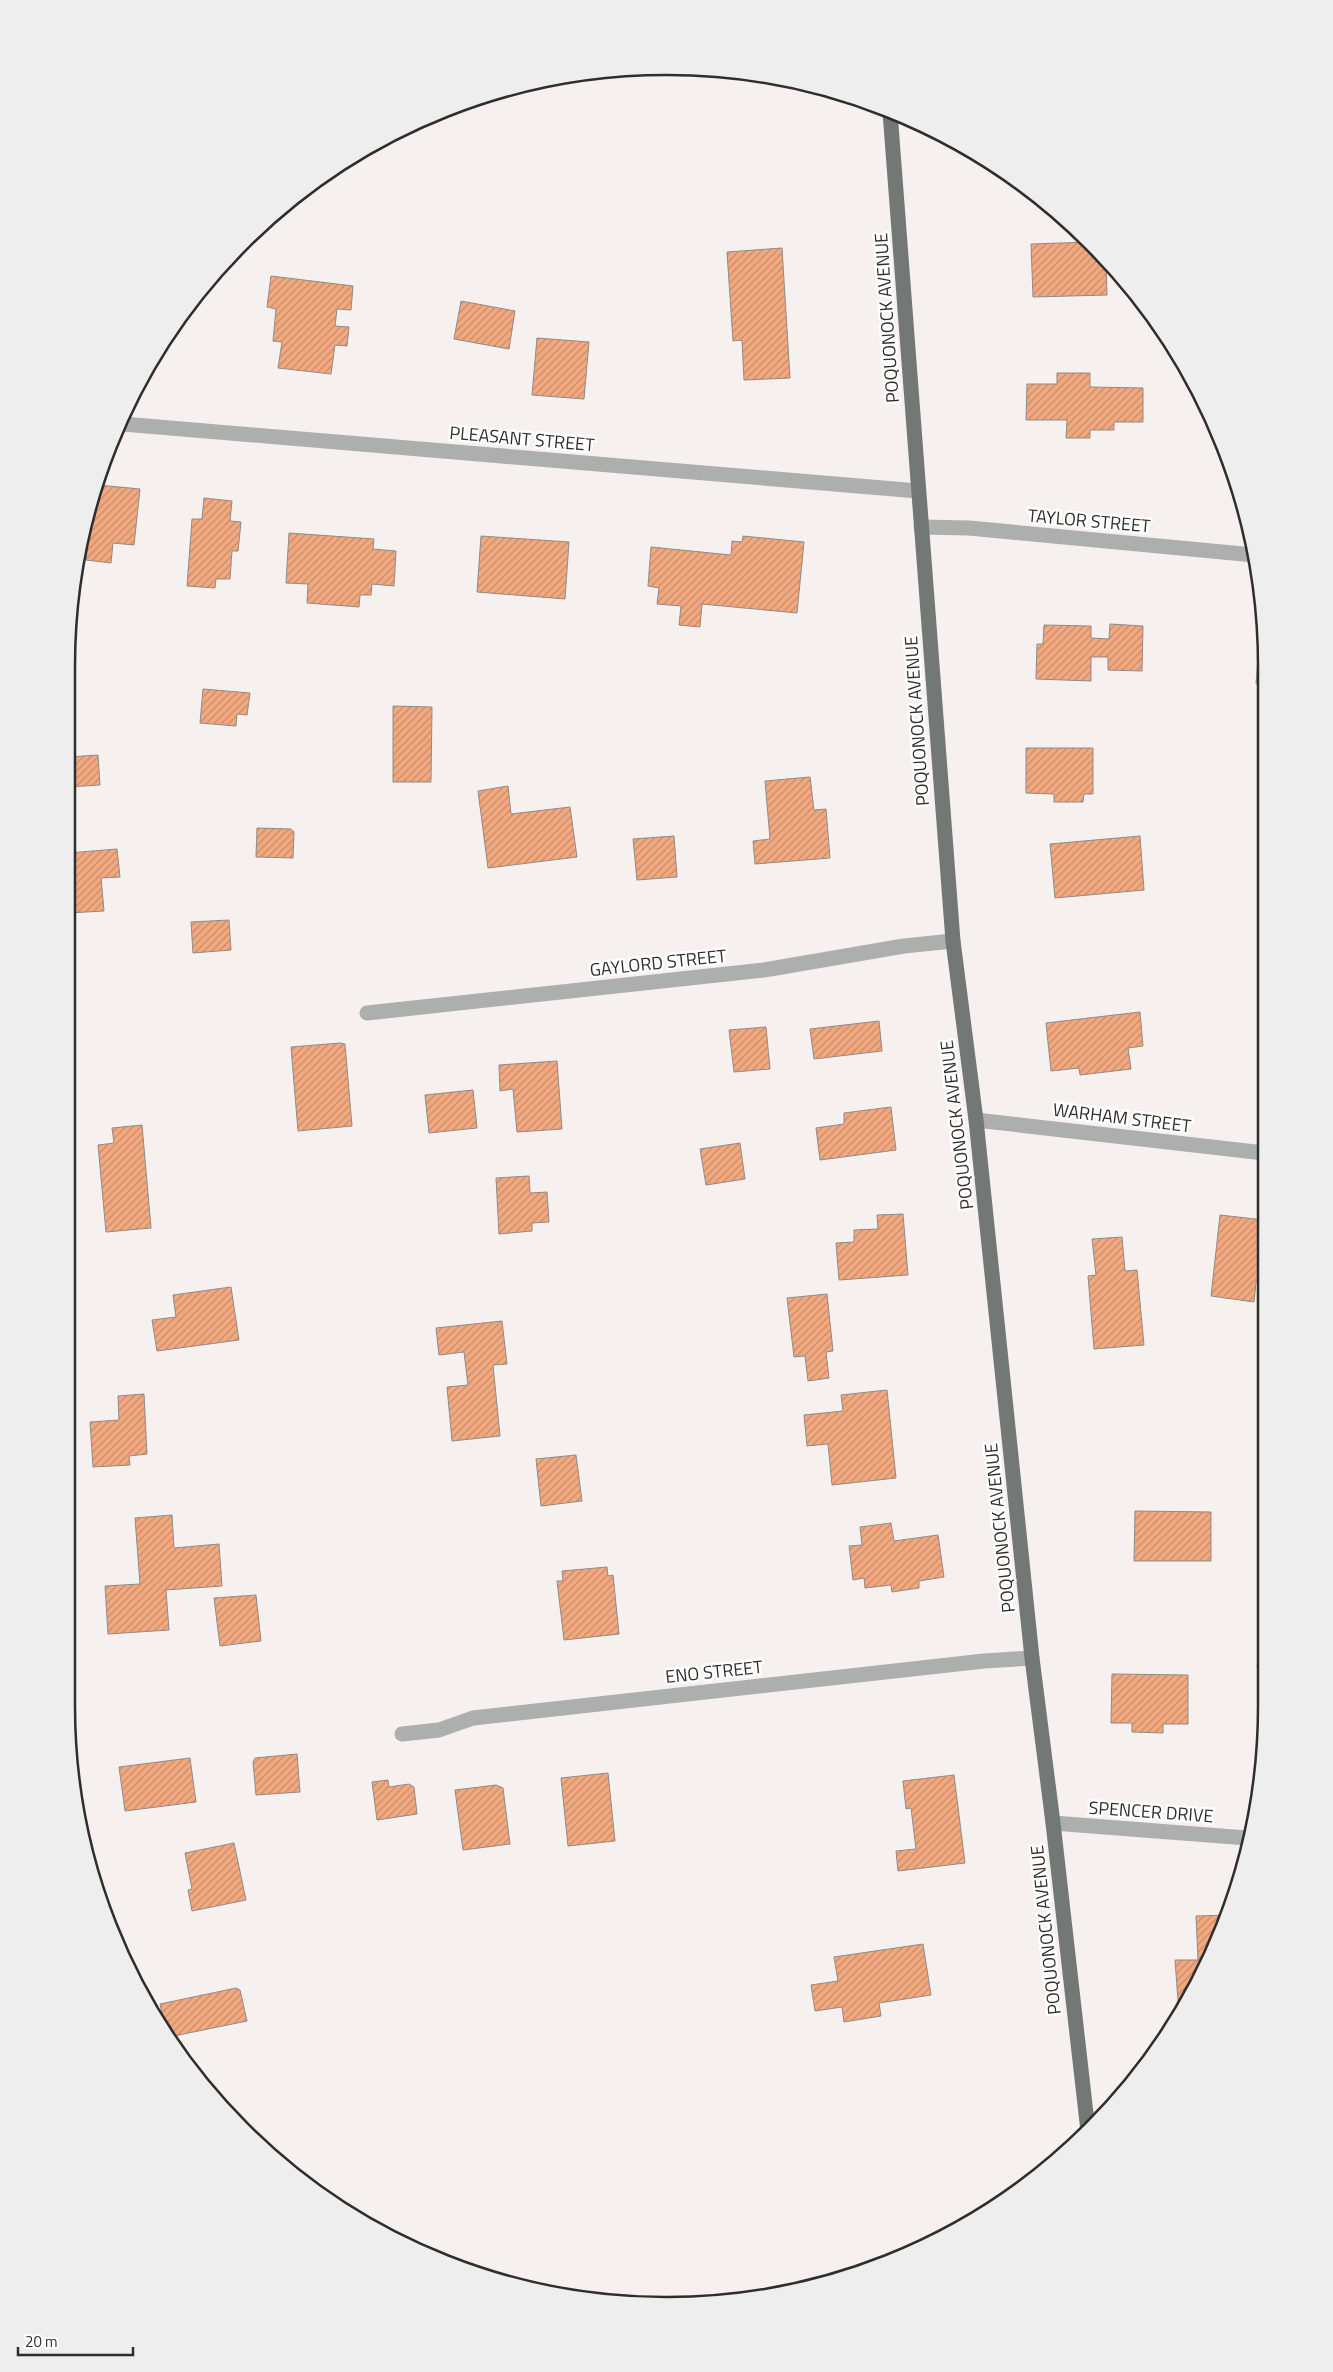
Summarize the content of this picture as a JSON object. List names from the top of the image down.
{
  "streets": {
    "main road": ["POQUONOCK AVENUE"],
    "street": [
      "PLEASANT STREET",
      "TAYLOR STREET",
      "GAYLORD STREET",
      "WARHAM STREET",
      "ENO STREET",
      "SPENCER DRIVE"
    ]
  },
  "crossings": [
    ["POQUONOCK AVENUE", "PLEASANT STREET"],
    ["POQUONOCK AVENUE", "TAYLOR STREET"],
    ["POQUONOCK AVENUE", "GAYLORD STREET"],
    ["POQUONOCK AVENUE", "WARHAM STREET"],
    ["POQUONOCK AVENUE", "ENO STREET"],
    ["POQUONOCK AVENUE", "SPENCER DRIVE"]
  ],
  "scale_bar": "20 m"
}
